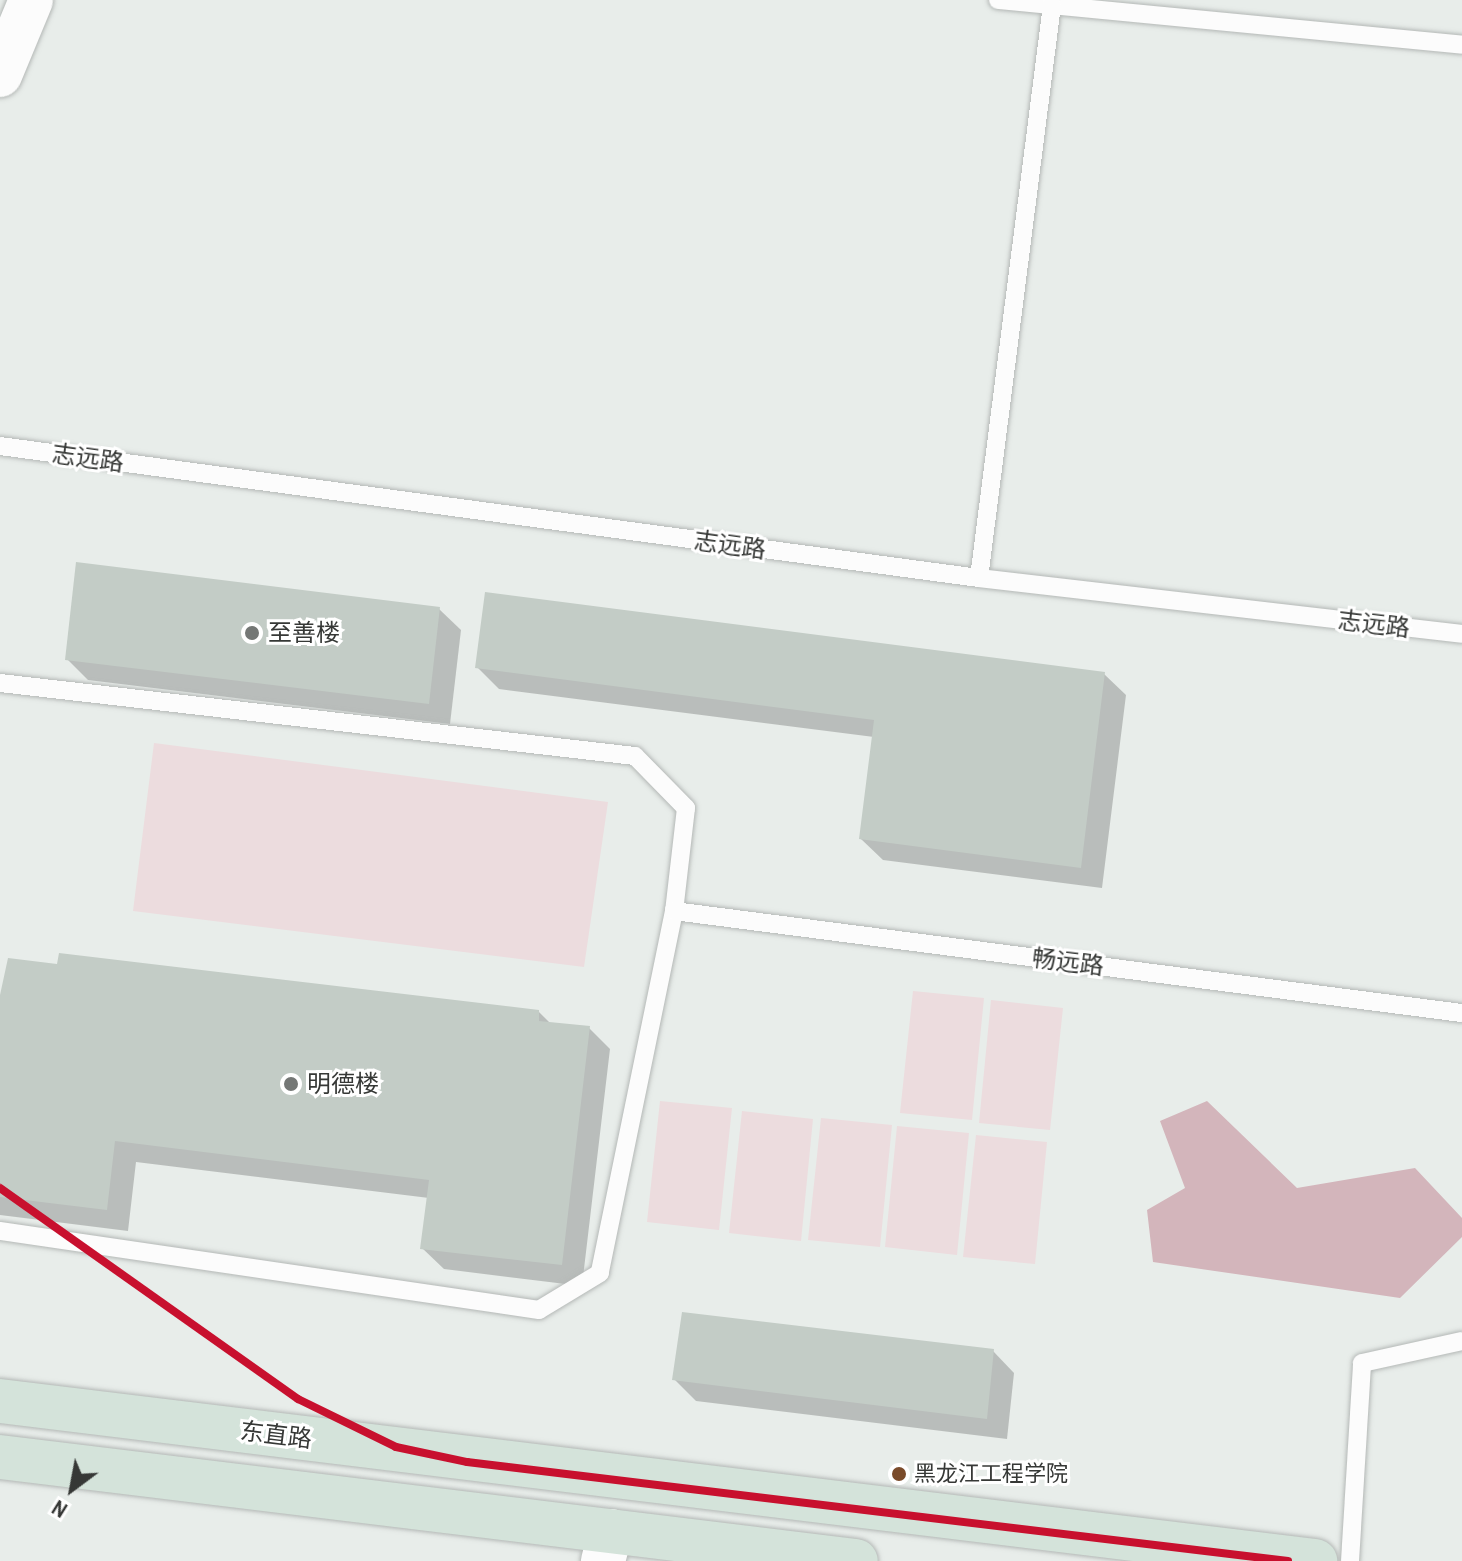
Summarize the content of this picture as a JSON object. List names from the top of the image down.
{
  "streets": {
    "highway": ["东直路"],
    "lane": ["志远路", "畅远路"]
  },
  "places": ["至善楼", "明德楼", "黑龙江工程学院"],
  "north": "bottom left"
}
